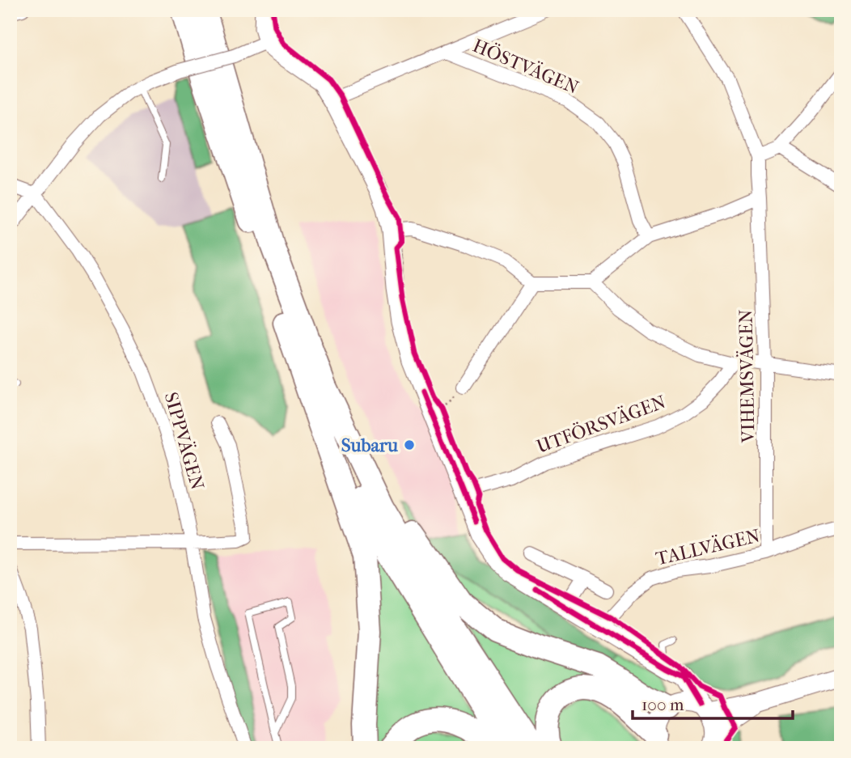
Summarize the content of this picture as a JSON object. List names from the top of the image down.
{
  "streets": {
    "street": [
      "HÖSTVÄGEN",
      "VIHEMSVÄGEN",
      "UTFÖRSVÄGEN",
      "SIPPVÄGEN",
      "TALLVÄGEN"
    ]
  },
  "crossings": [
    ["VIHEMSVÄGEN", "TALLVÄGEN"]
  ],
  "places": ["Subaru"],
  "scale_bar": "100 m"
}
